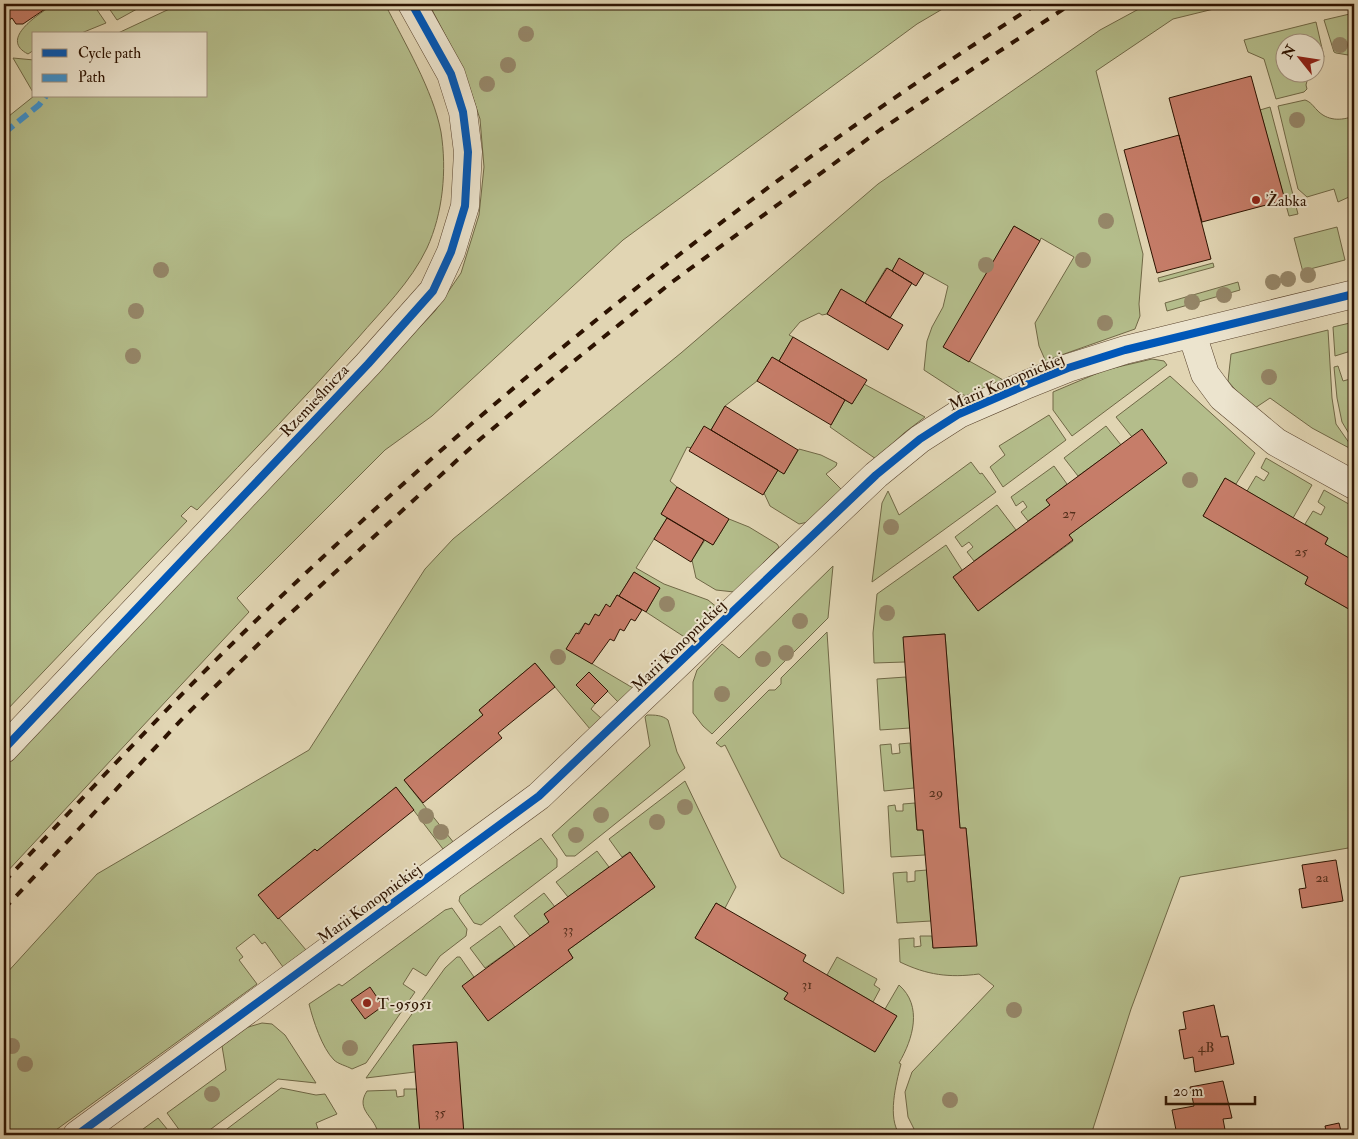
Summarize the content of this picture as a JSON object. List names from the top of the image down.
{
  "streets": {
    "street": ["Marii Konopnickiej", "Rzemieślnicza"]
  },
  "places": ["Żabka", "T-95951"],
  "house_numbers": [
    "27",
    "25",
    "29",
    "2a",
    "33",
    "31",
    "4B",
    "35"
  ],
  "legend": ["Cycle path", "Path"],
  "scale_bar": "20 m",
  "north": "top left"
}
